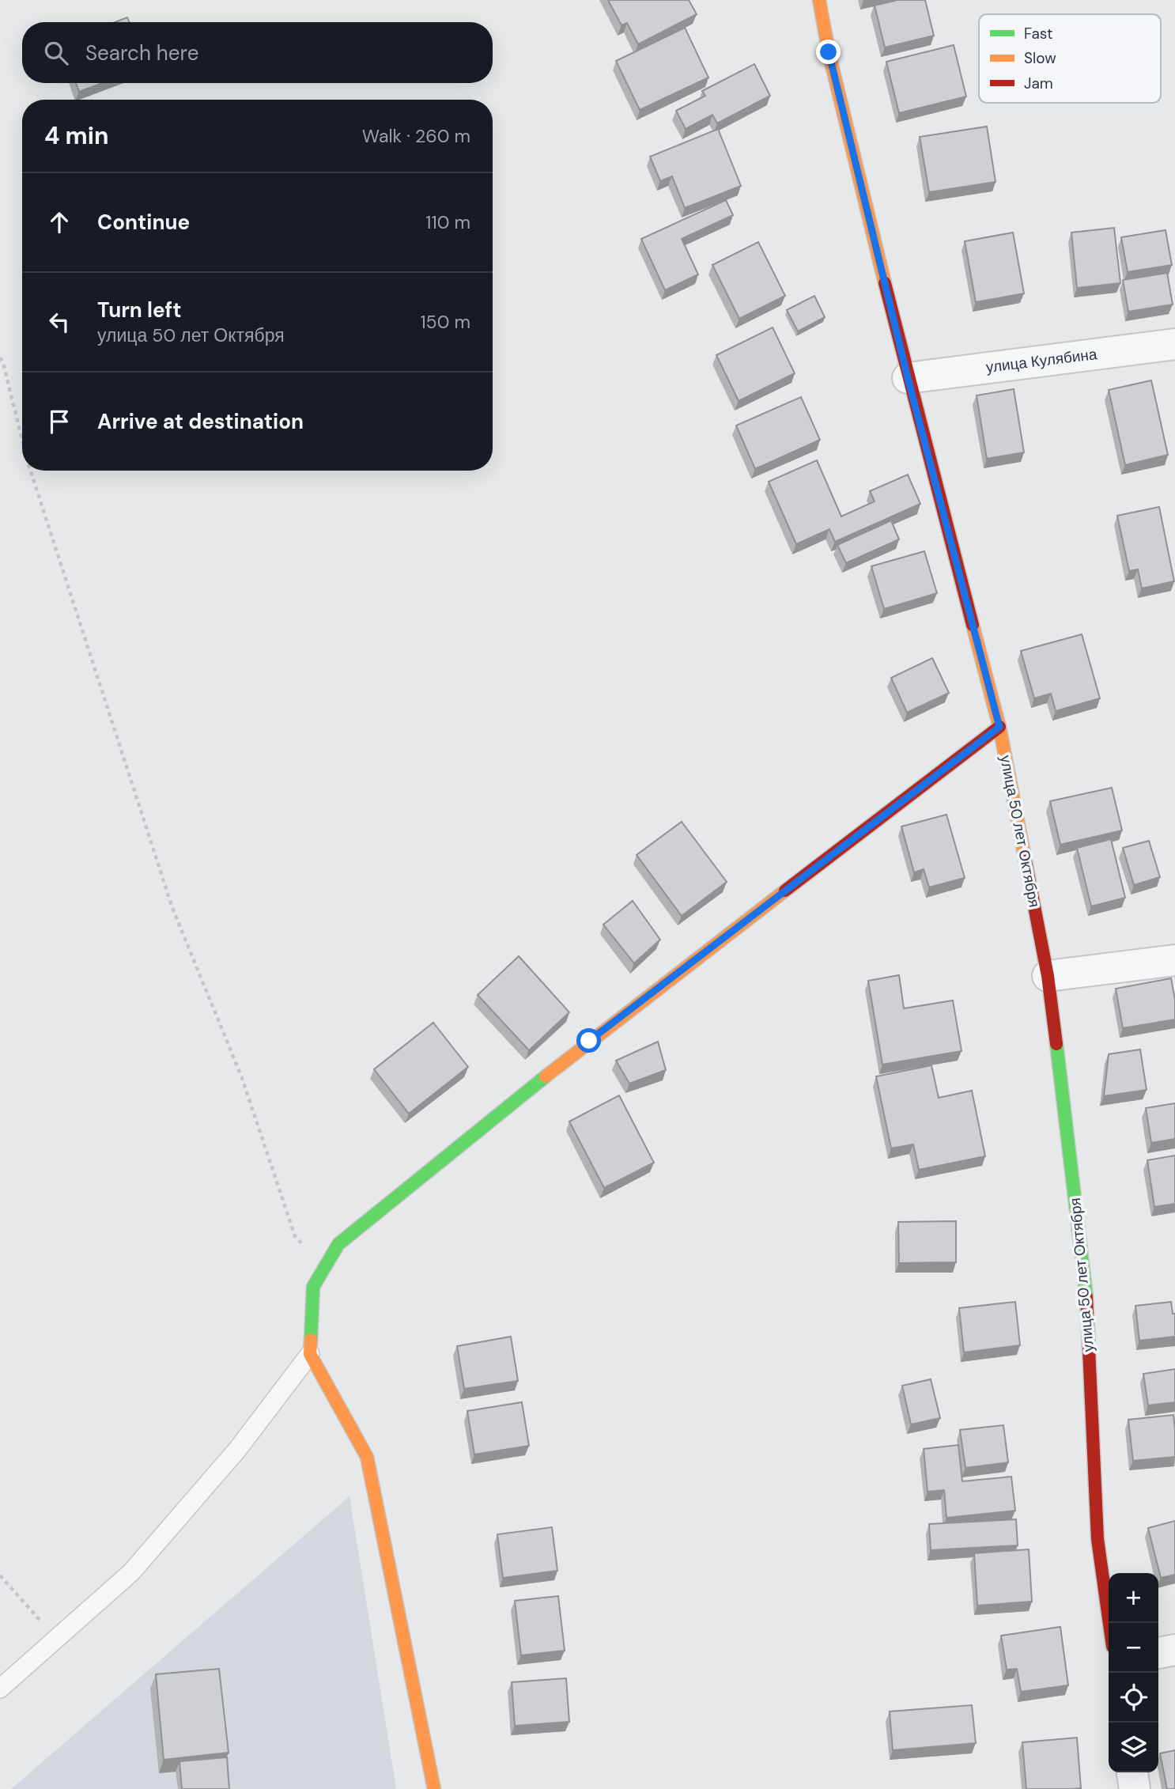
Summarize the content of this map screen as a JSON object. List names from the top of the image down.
{
  "streets": {
    "street": ["улица Кулябина", "улица 50 лет Октября"]
  },
  "crossings": [
    ["улица Кулябина", "улица 50 лет Октября"]
  ],
  "legend": ["Fast", "Slow", "Jam"],
  "page": {
    "search": "Search here",
    "heading": ["4 min", "Walk · 260 m"],
    "list": [
      ["Continue", "110 m"],
      ["Turn left", "улица 50 лет Октября", "150 m"],
      "Arrive at destination"
    ],
    "map_buttons": ["+", "−"]
  }
}
